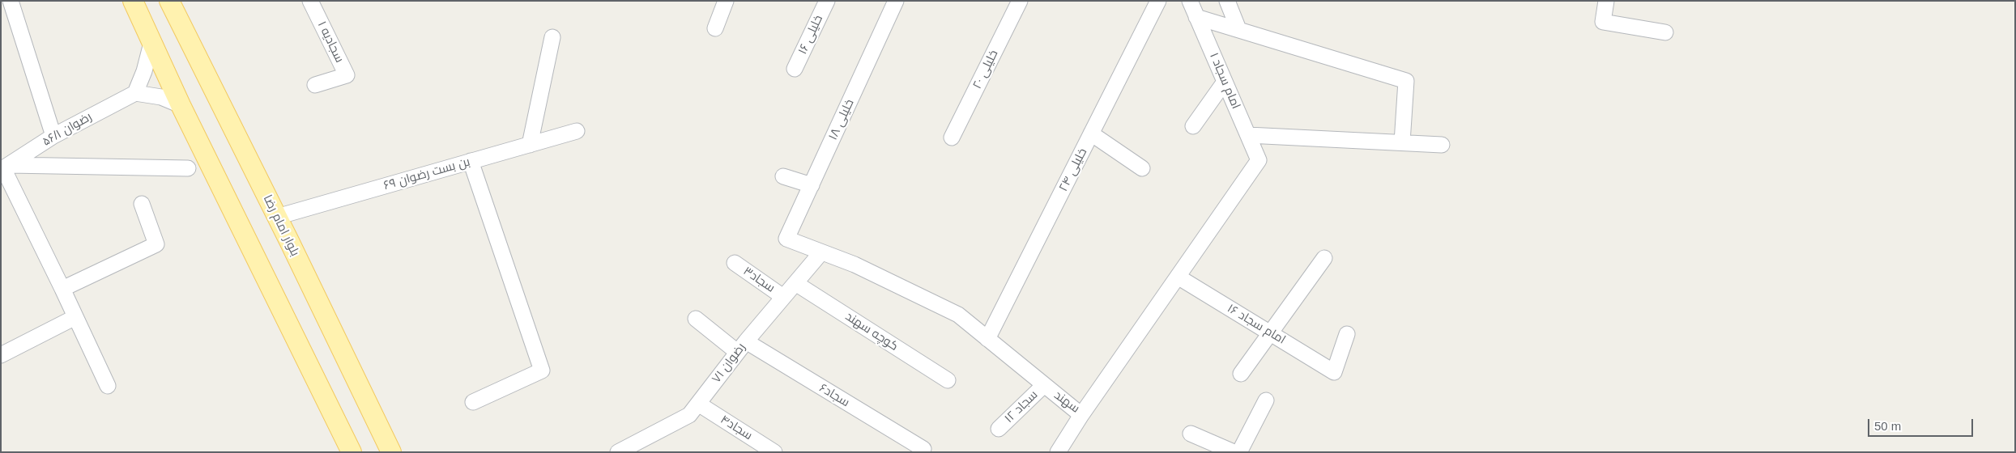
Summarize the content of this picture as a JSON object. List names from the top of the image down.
{
  "streets": {
    "main road": ["بلوار امام رضا"],
    "street": [
      "خلیلی ۱۶",
      "سجادیه ۱",
      "خلیلی ۲۰",
      "امام سجاد ۱",
      "خلیلی ۱۸",
      "رضوان ۵۶/۱",
      "خلیلی ۲۴",
      "بن بست رضوان ۶۹",
      "سجاد۳",
      "امام سجاد ۱۶",
      "كوچه سهند",
      "رضوان ۷۱",
      "سجاد۶",
      "سهند",
      "سجاد ۱۲",
      "سجاد۴"
    ]
  },
  "crossings": [
    ["امام سجاد ۱", "سهند"],
    ["خلیلی ۱۸", "سهند"],
    ["خلیلی ۲۴", "سهند"],
    ["بن بست رضوان ۶۹", "بلوار امام رضا"],
    ["سجاد۳", "رضوان ۷۱"],
    ["امام سجاد ۱۶", "سهند"],
    ["كوچه سهند", "رضوان ۷۱"],
    ["رضوان ۷۱", "سجاد۶"],
    ["رضوان ۷۱", "سهند"],
    ["رضوان ۷۱", "سجاد۴"],
    ["سهند", "سجاد ۱۲"]
  ],
  "scale_bar": "50 m"
}
